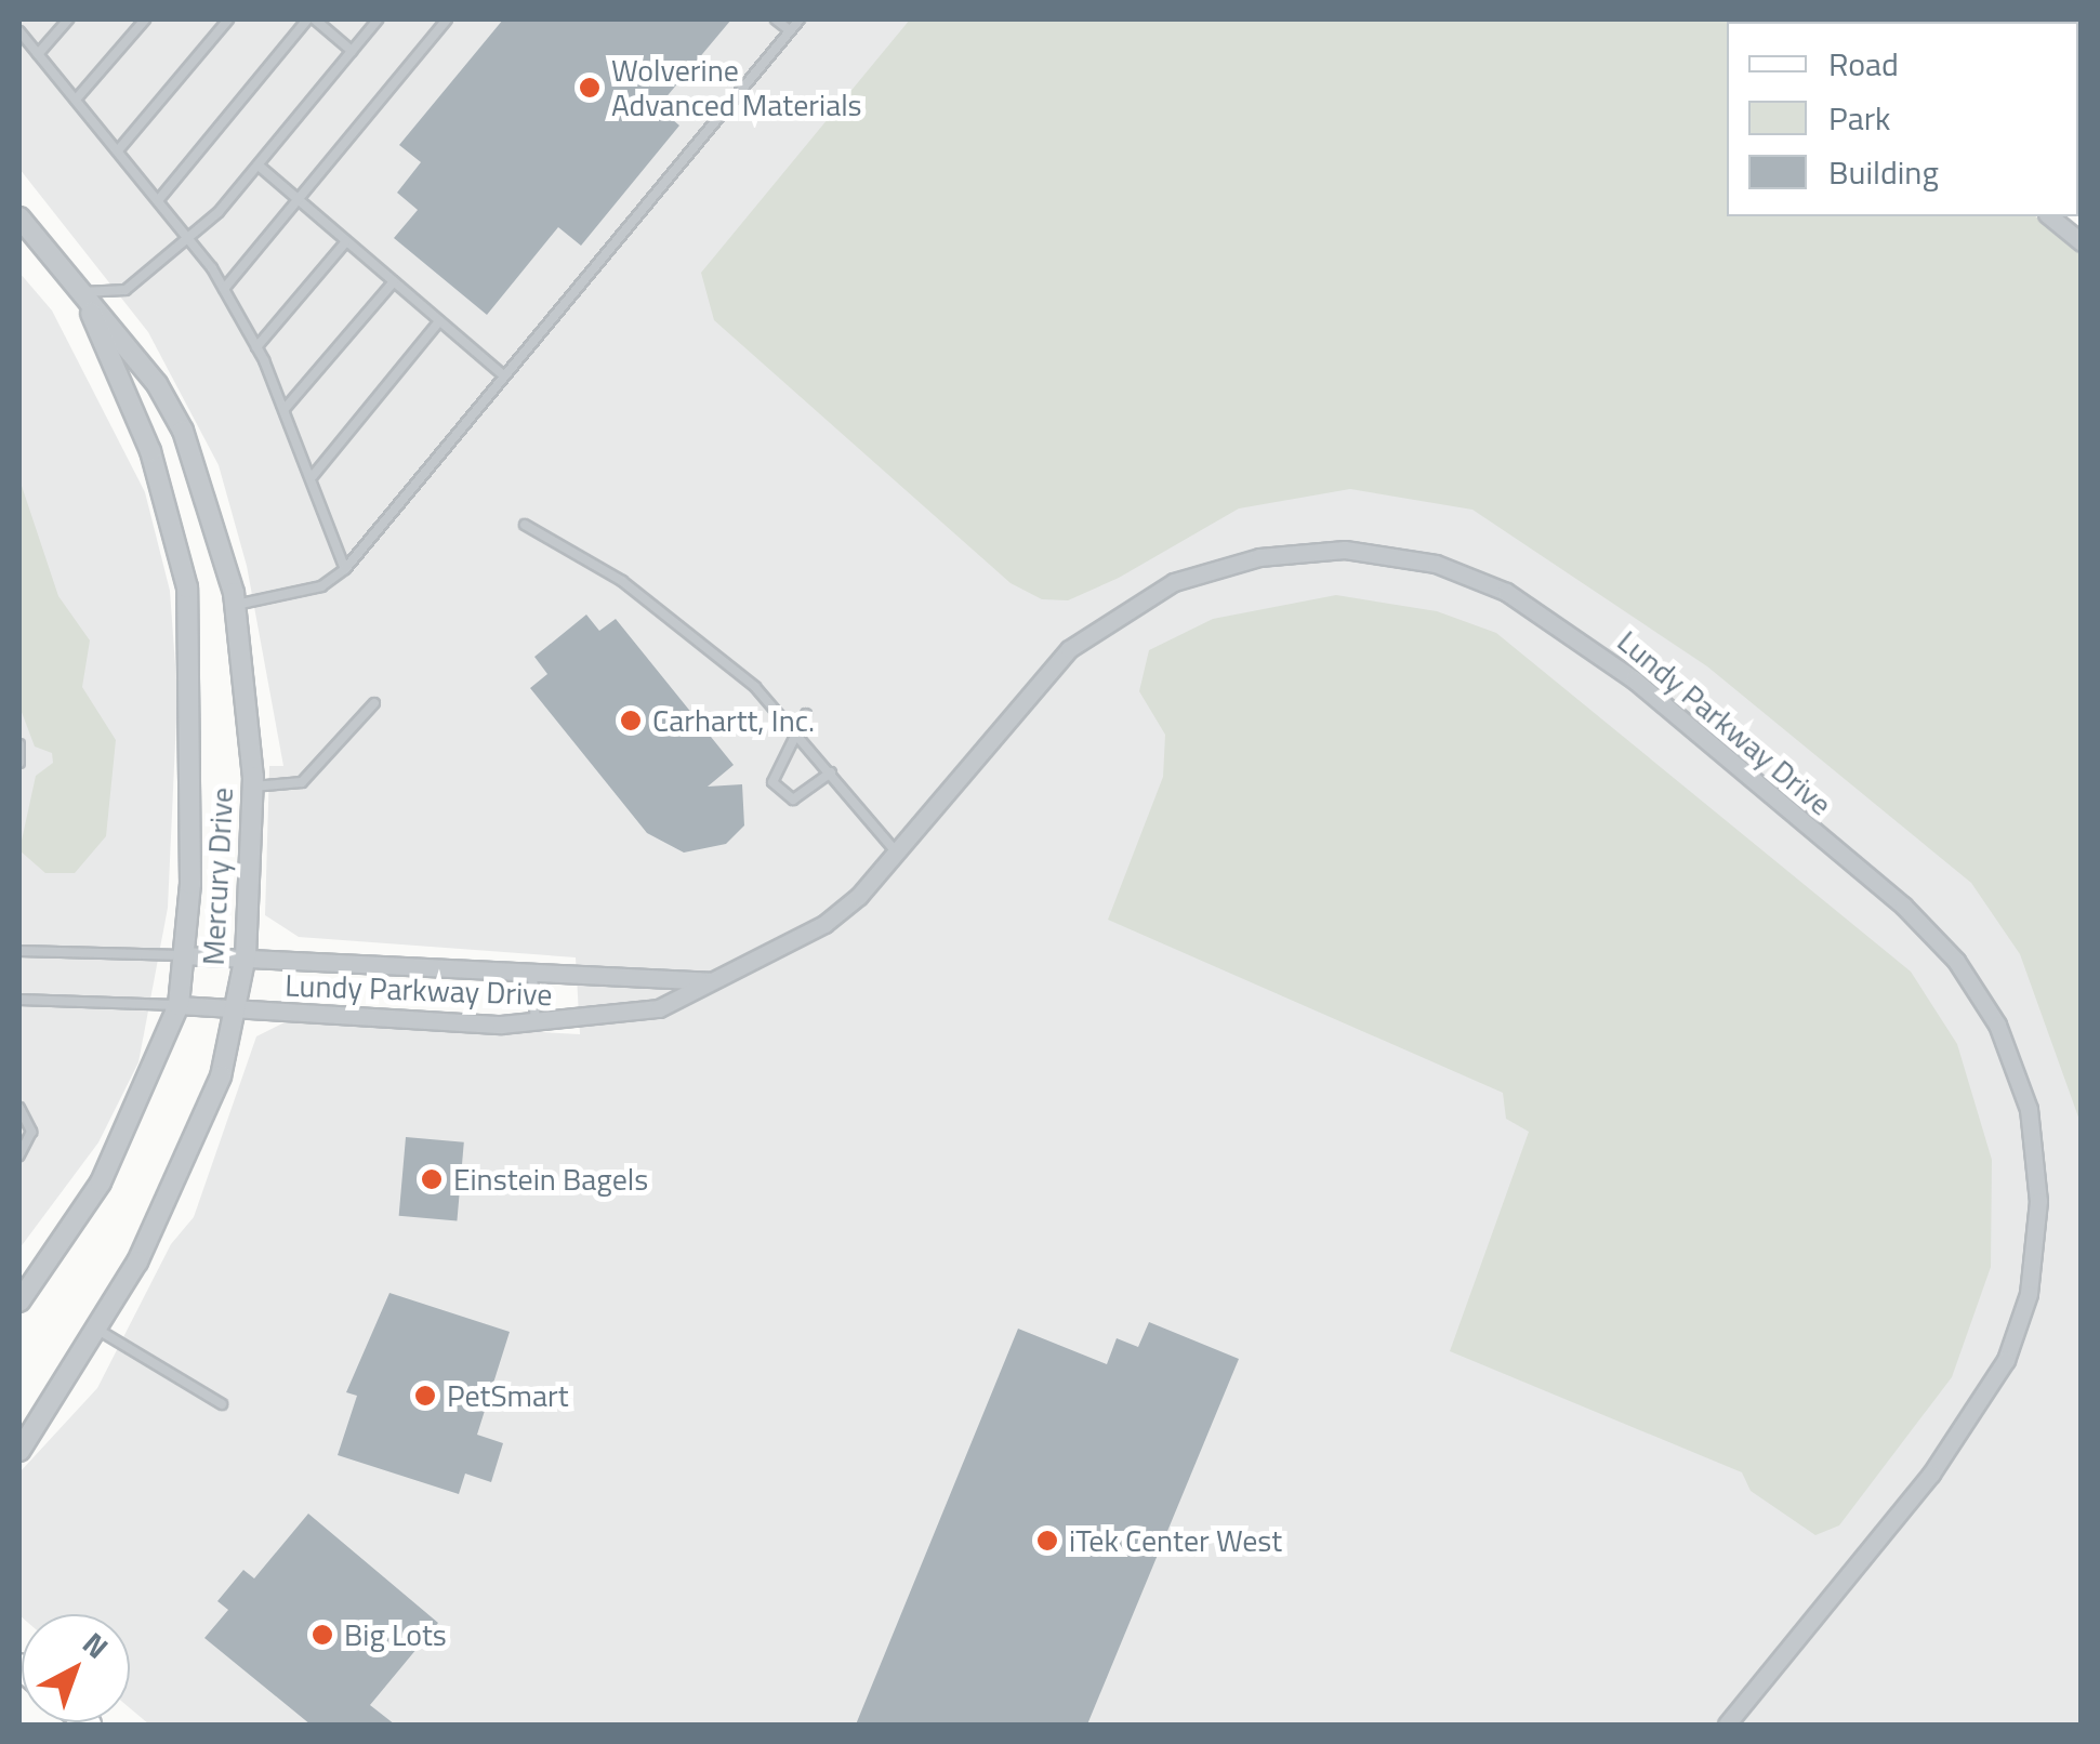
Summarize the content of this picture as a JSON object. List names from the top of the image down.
{
  "streets": {
    "street": ["Lundy Parkway Drive", "Mercury Drive"]
  },
  "crossings": [
    ["Lundy Parkway Drive", "Mercury Drive"]
  ],
  "places": [
    "Wolverine Advanced Materials",
    "Carhartt, Inc.",
    "Einstein Bagels",
    "PetSmart",
    "iTek Center West",
    "Big Lots"
  ],
  "legend": ["Road", "Park", "Building"],
  "north": "top right"
}
